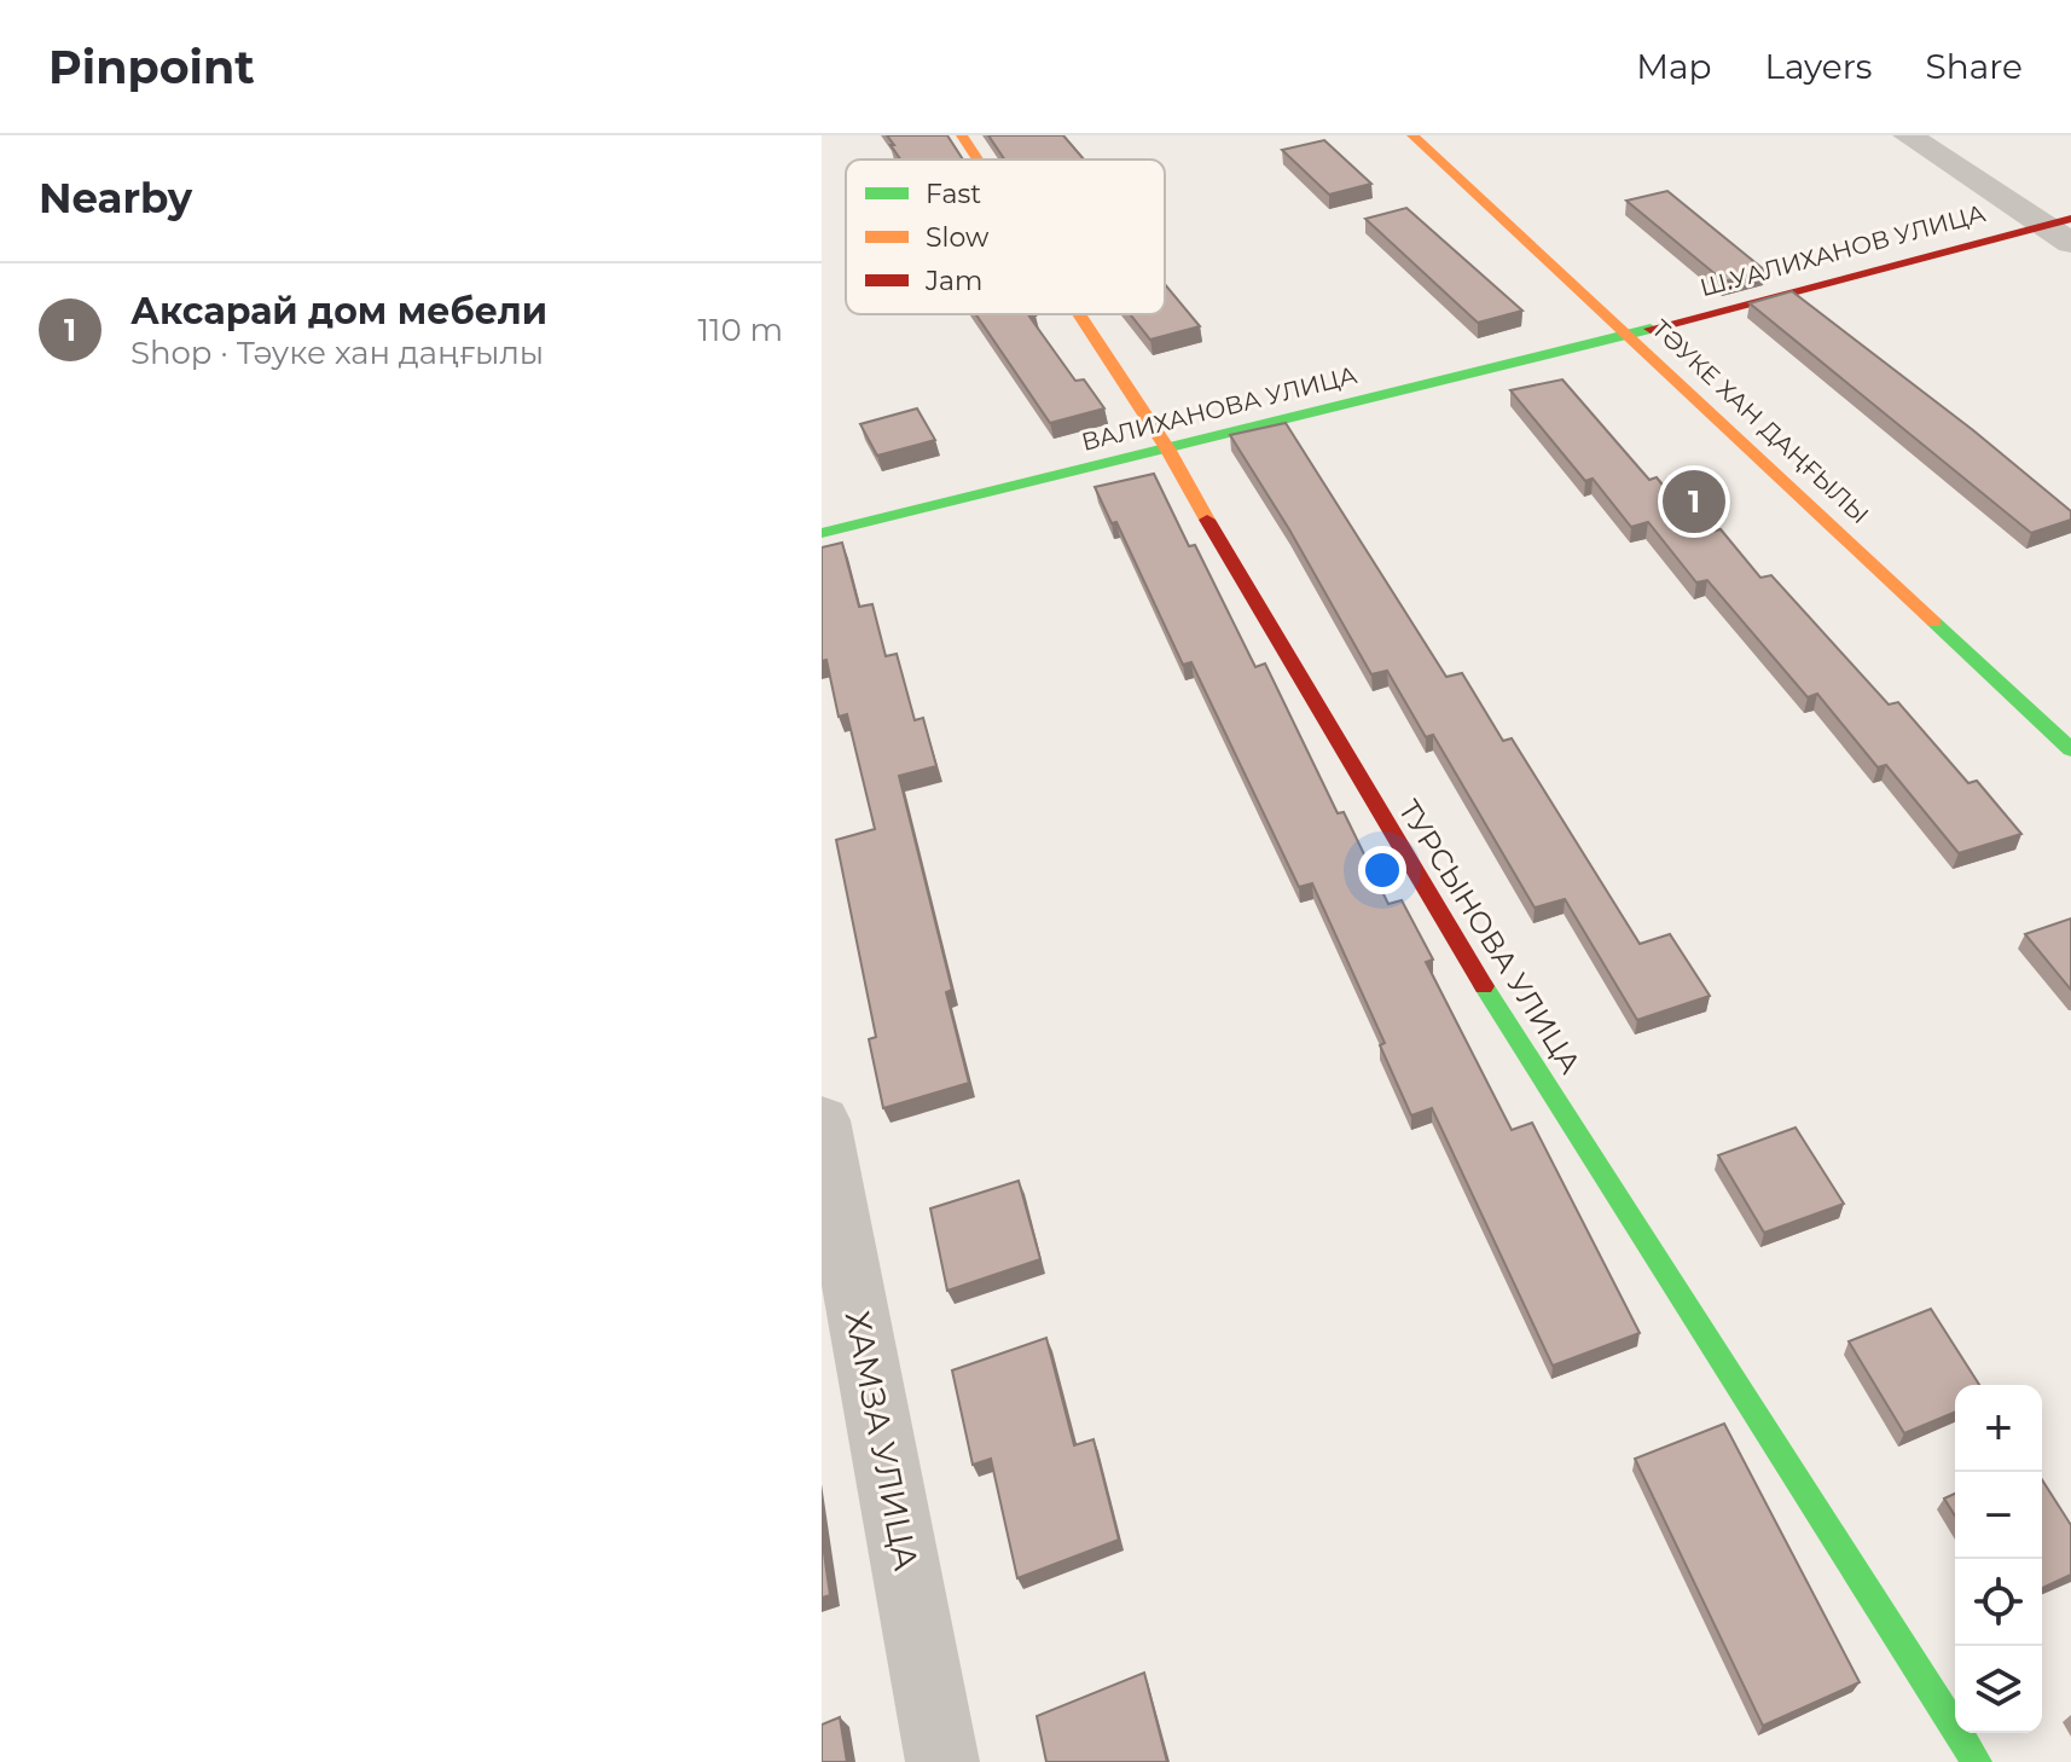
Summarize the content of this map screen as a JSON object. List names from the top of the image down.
{
  "streets": {
    "street": [
      "Ш.УАЛИХАНОВ УЛИЦА",
      "ВАЛИХАНОВА УЛИЦА",
      "ТӘУКЕ ХАН ДАҢҒЫЛЫ",
      "ТУРСЫНОВА УЛИЦА",
      "ХАМЗА УЛИЦА"
    ]
  },
  "crossings": [
    ["Ш.УАЛИХАНОВ УЛИЦА", "ВАЛИХАНОВА УЛИЦА"],
    ["Ш.УАЛИХАНОВ УЛИЦА", "ТӘУКЕ ХАН ДАҢҒЫЛЫ"],
    ["ВАЛИХАНОВА УЛИЦА", "ТӘУКЕ ХАН ДАҢҒЫЛЫ"],
    ["ВАЛИХАНОВА УЛИЦА", "ТУРСЫНОВА УЛИЦА"]
  ],
  "legend": ["Fast", "Slow", "Jam"],
  "page": {
    "header": "Pinpoint",
    "nav": ["Map", "Layers", "Share"],
    "heading": "Nearby",
    "list": [
      {
        "mark": "1",
        "name": "Аксарай дом мебели",
        "note": "Shop · Тәуке хан даңғылы",
        "value": "110 m"
      }
    ],
    "pins": "1",
    "map_buttons": ["+", "−"]
  }
}
